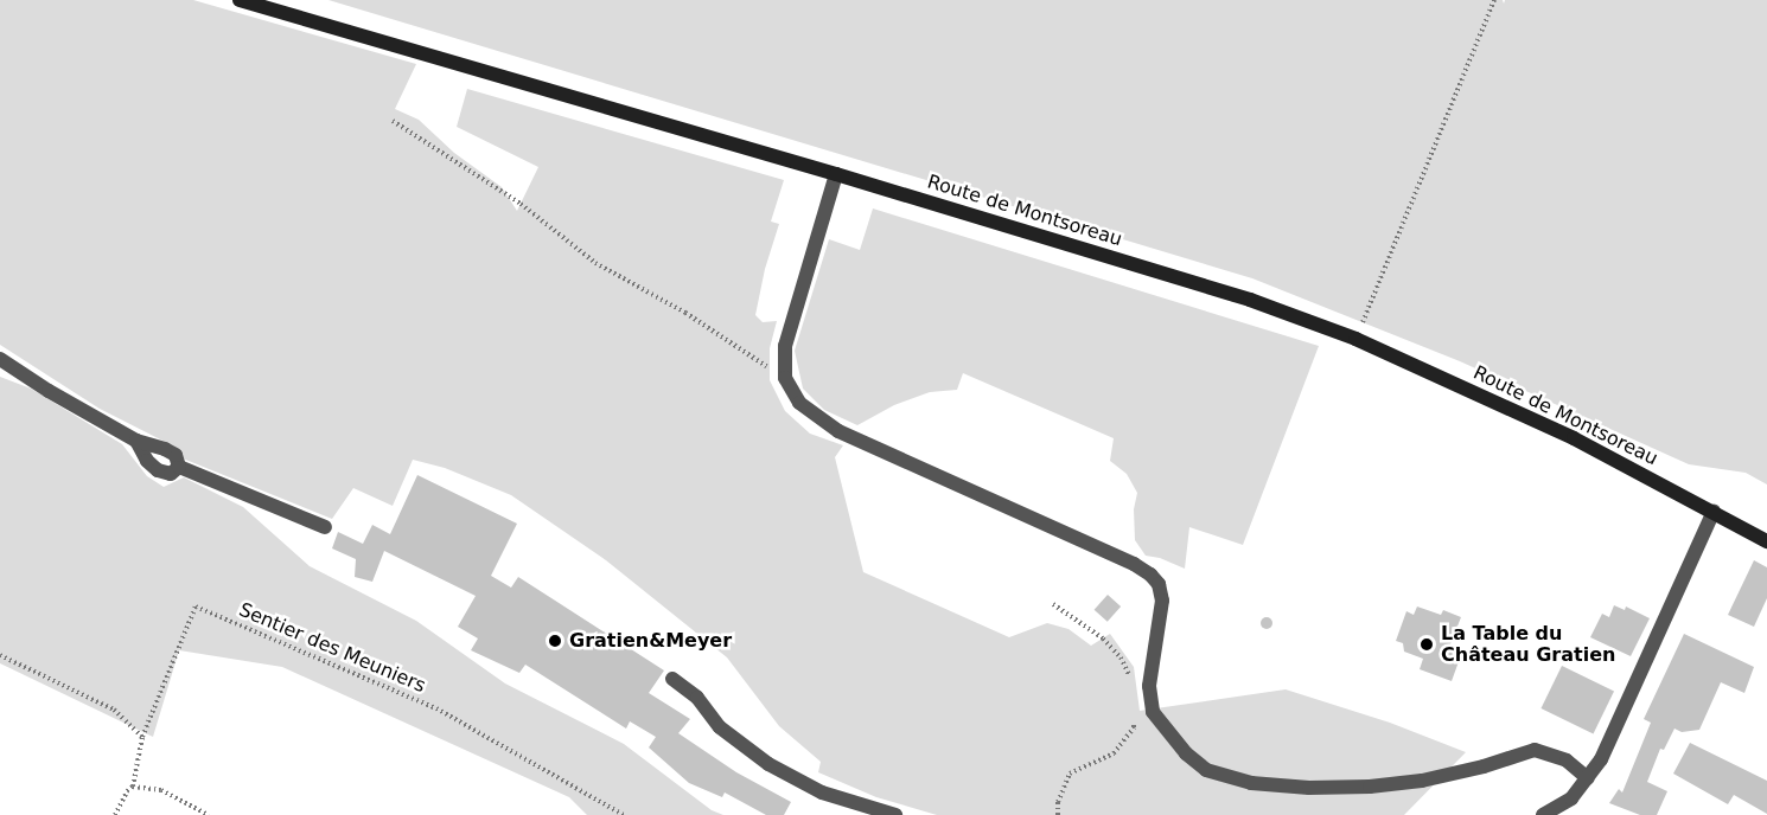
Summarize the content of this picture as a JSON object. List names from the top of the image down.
{
  "streets": {
    "main road": ["Route de Montsoreau"],
    "path": ["Sentier des Meuniers"]
  },
  "places": ["Gratien&Meyer", "La Table du Château Gratien"]
}
